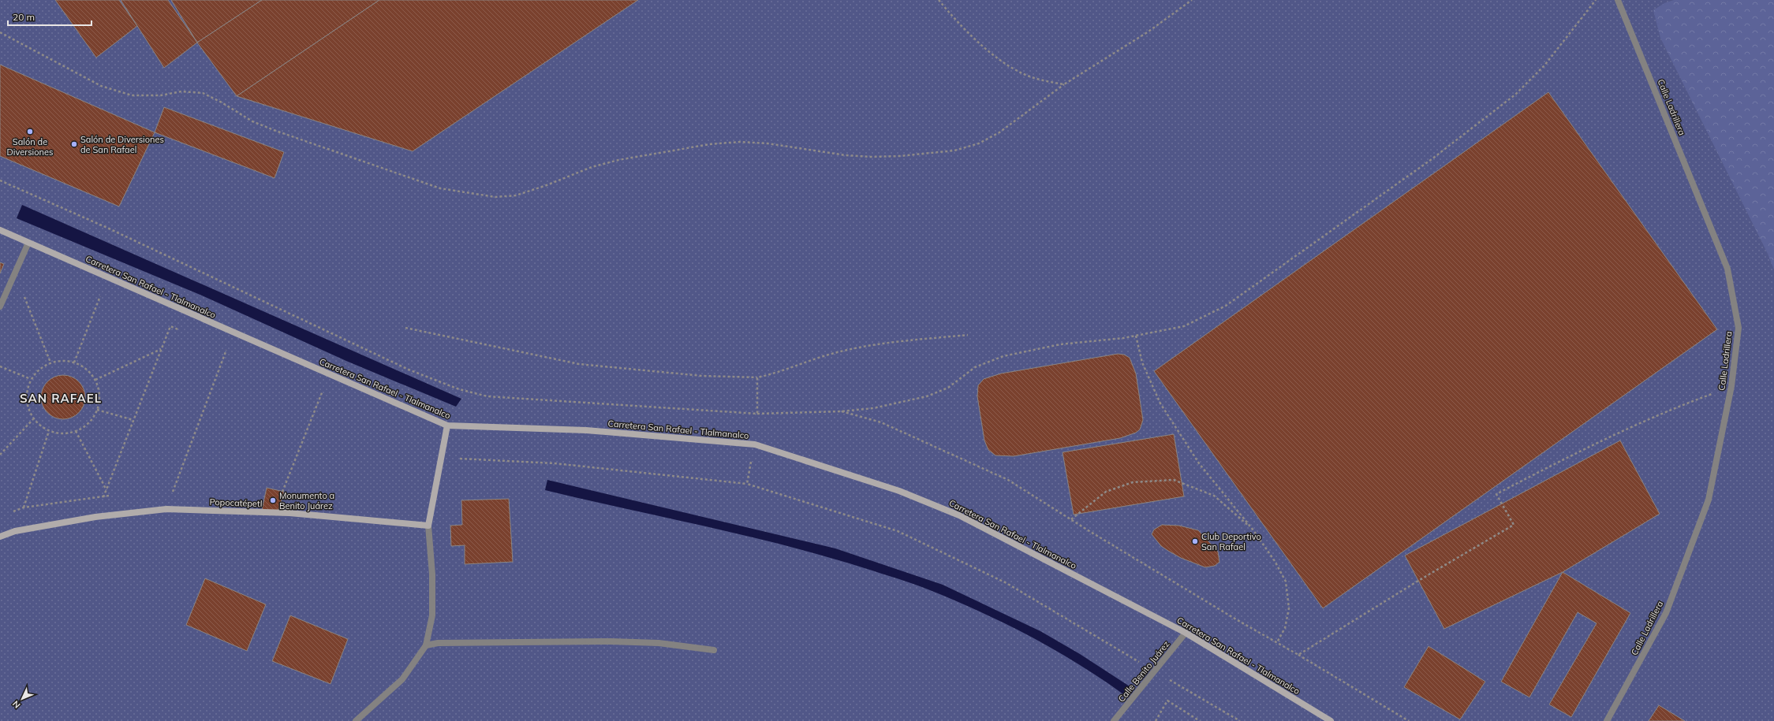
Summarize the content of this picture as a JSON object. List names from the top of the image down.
{
  "streets": {
    "street": [
      "Calle Ladrillera",
      "Carretera San Rafael - Tlalmanalco",
      "Popocatépetl",
      "Calle Benito Juárez"
    ]
  },
  "crossings": [
    ["Carretera San Rafael - Tlalmanalco", "Calle Benito Juárez"]
  ],
  "districts": ["SAN RAFAEL"],
  "places": [
    "Salón de Diversiones",
    "Salón de Diversiones de San Rafael",
    "Monumento a Benito Juárez",
    "Club Deportivo San Rafael"
  ],
  "scale_bar": "20 m",
  "north": "bottom left"
}
